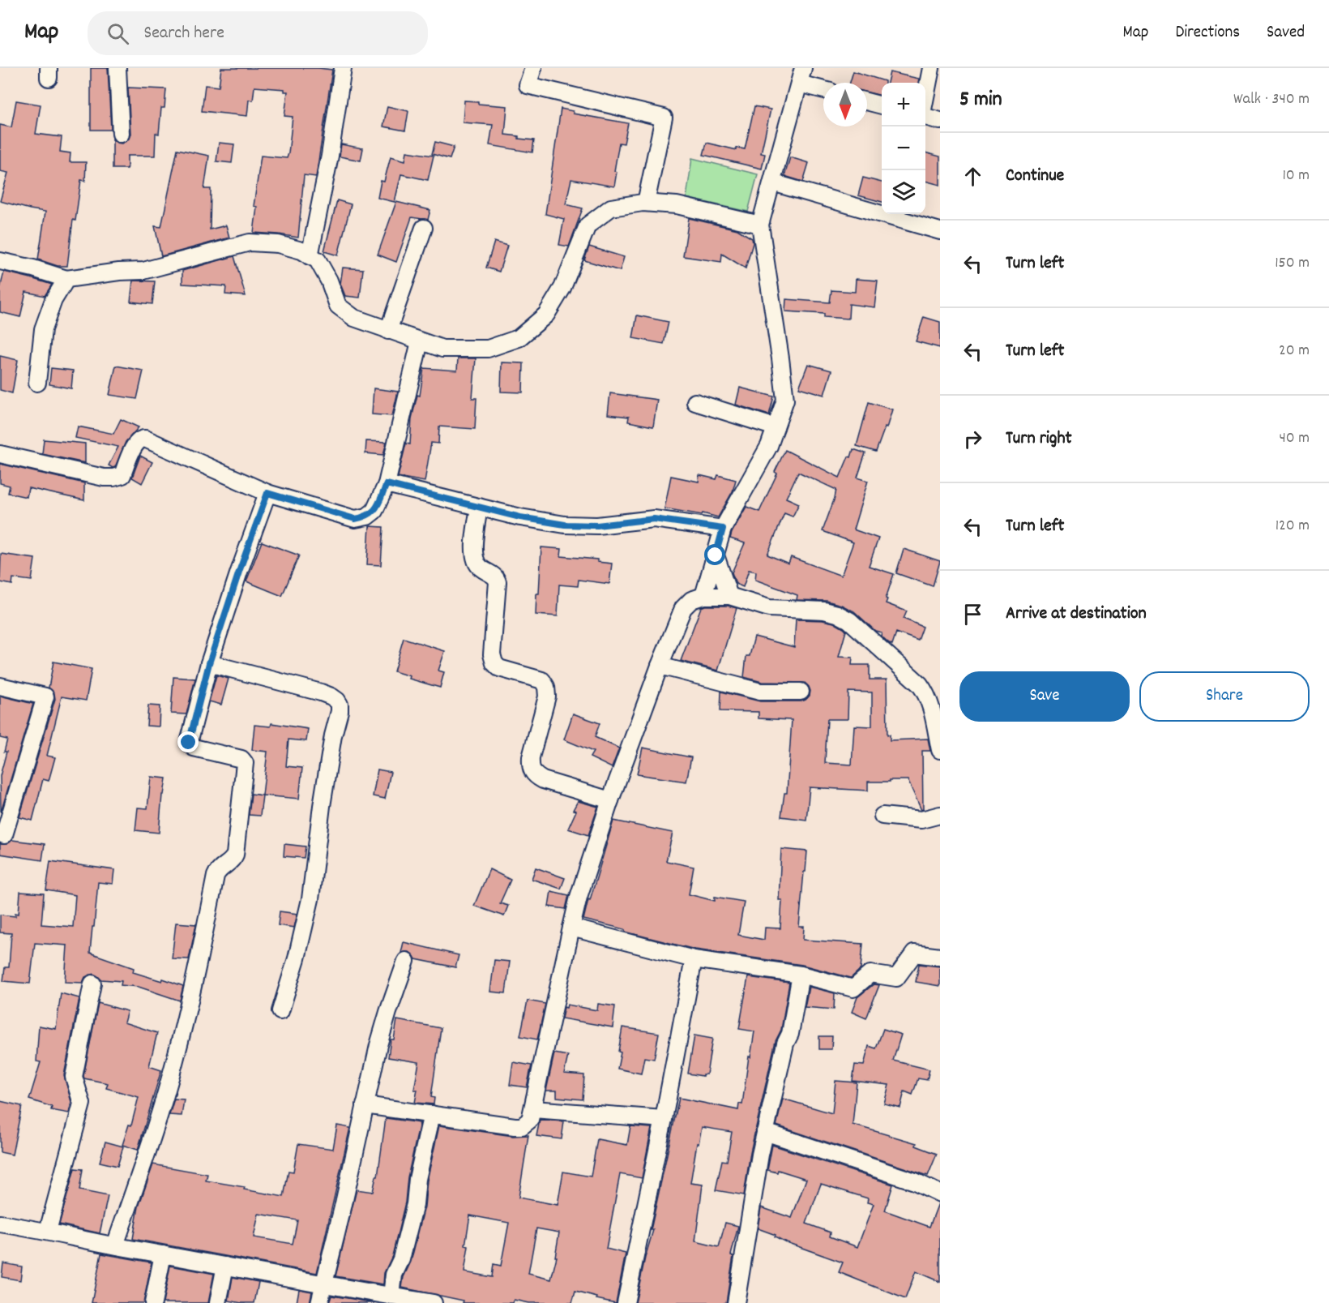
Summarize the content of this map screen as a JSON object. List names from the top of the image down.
{
  "north": "bottom",
  "page": {
    "header": "Map",
    "search": "Search here",
    "nav": ["Map", "Directions", "Saved"],
    "heading": ["5 min", "Walk · 340 m"],
    "map_buttons": ["+", "−"],
    "list": [
      ["Continue", "10 m"],
      ["Turn left", "150 m"],
      ["Turn left", "20 m"],
      ["Turn right", "40 m"],
      ["Turn left", "120 m"],
      "Arrive at destination"
    ],
    "buttons": ["Save", "Share"]
  }
}
